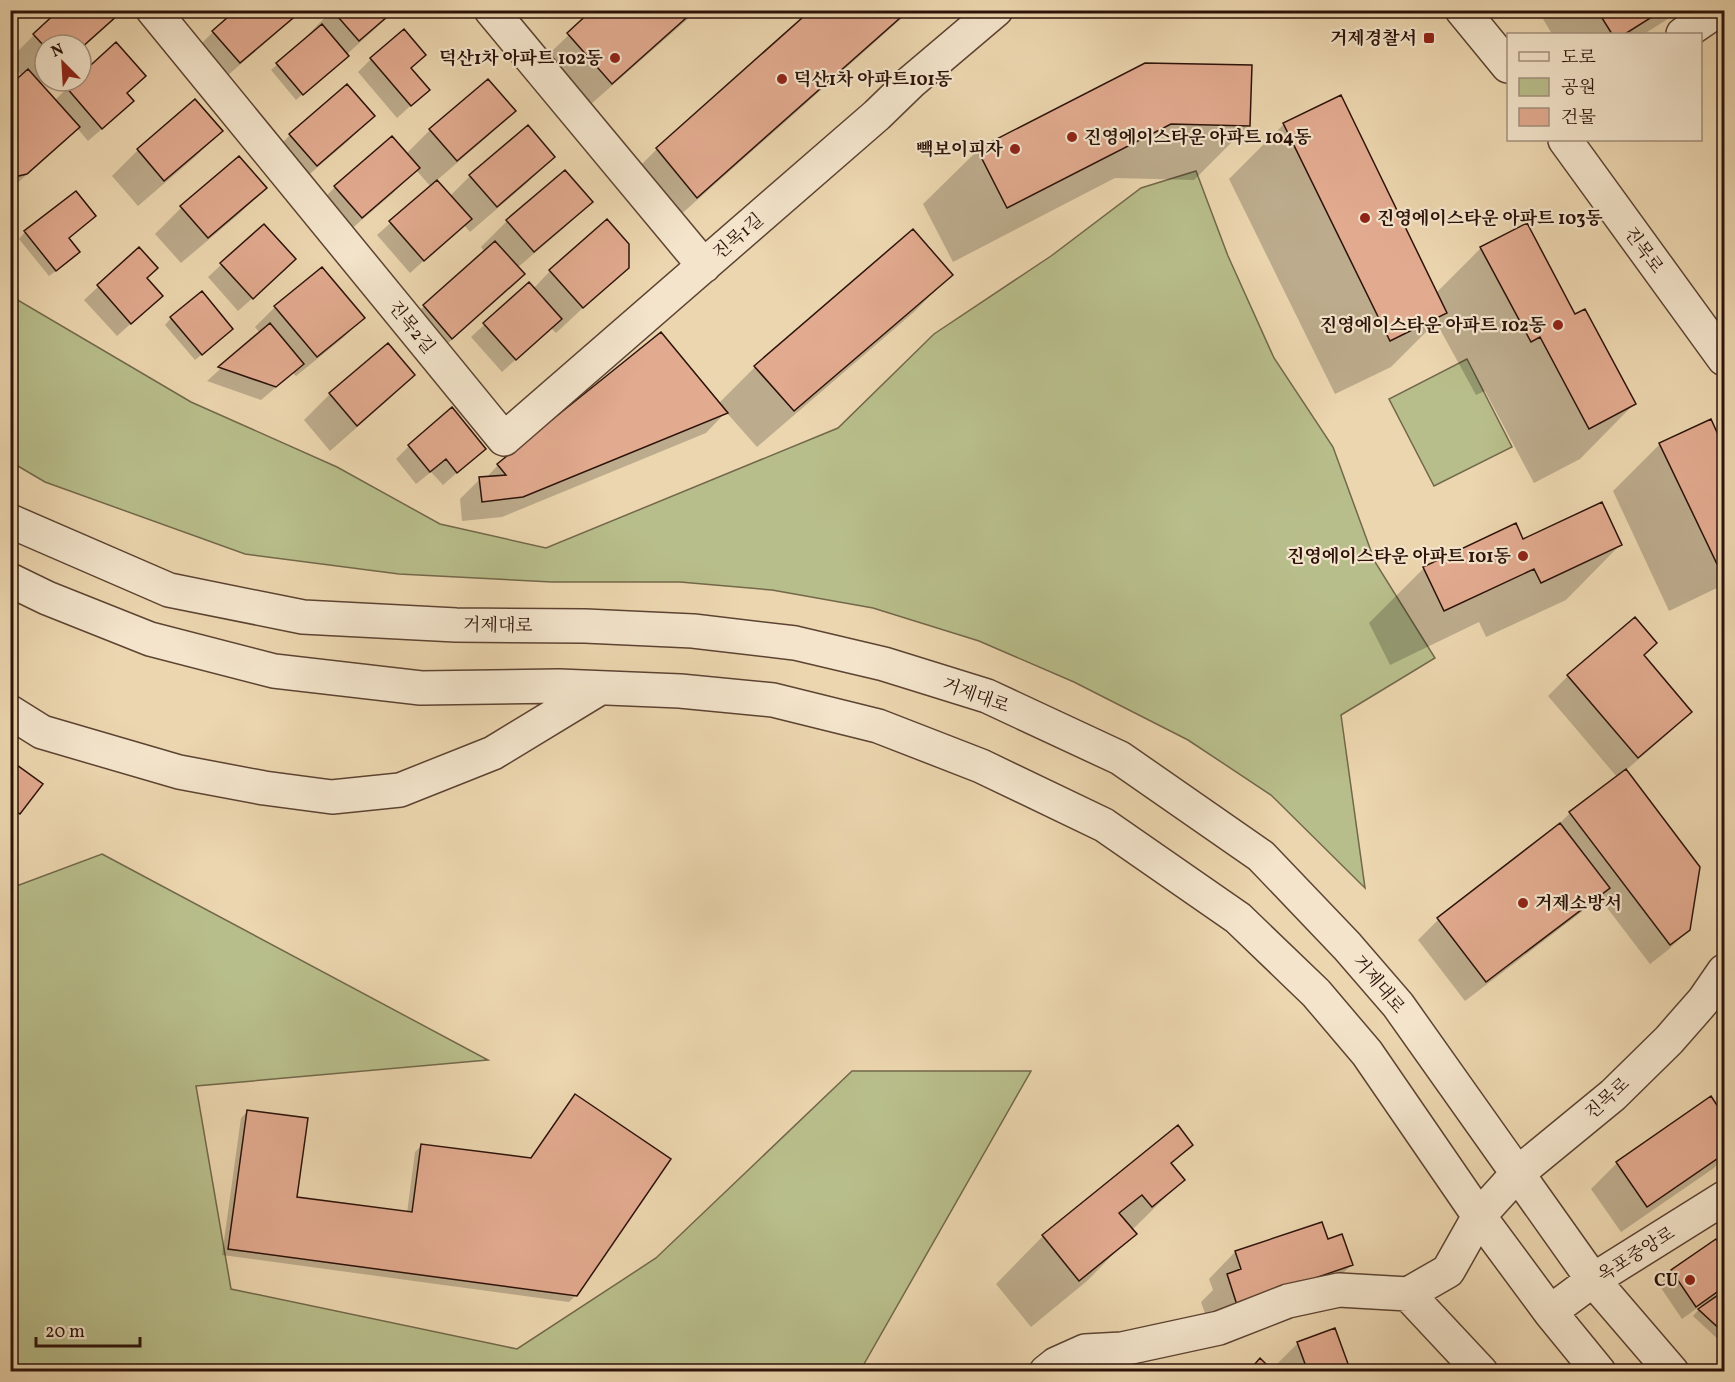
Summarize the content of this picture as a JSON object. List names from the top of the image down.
{
  "streets": {
    "street": [
      "진목1길",
      "진목로",
      "진목2길",
      "거제대로",
      "옥포중앙로"
    ]
  },
  "crossings": [
    ["진목1길", "진목2길"],
    ["진목로", "거제대로"],
    ["거제대로", "옥포중앙로"]
  ],
  "places": {
    "transit": ["거제경찰서"],
    "other": [
      "덕산1차 아파트 102동",
      "덕산1차 아파트101동",
      "진영에이스타운 아파트 104동",
      "빽보이피자",
      "진영에이스타운 아파트 103동",
      "진영에이스타운 아파트 102동",
      "진영에이스타운 아파트 101동",
      "거제소방서",
      "CU"
    ]
  },
  "legend": ["도로", "공원", "건물"],
  "scale_bar": "20 m",
  "north": "top left"
}
